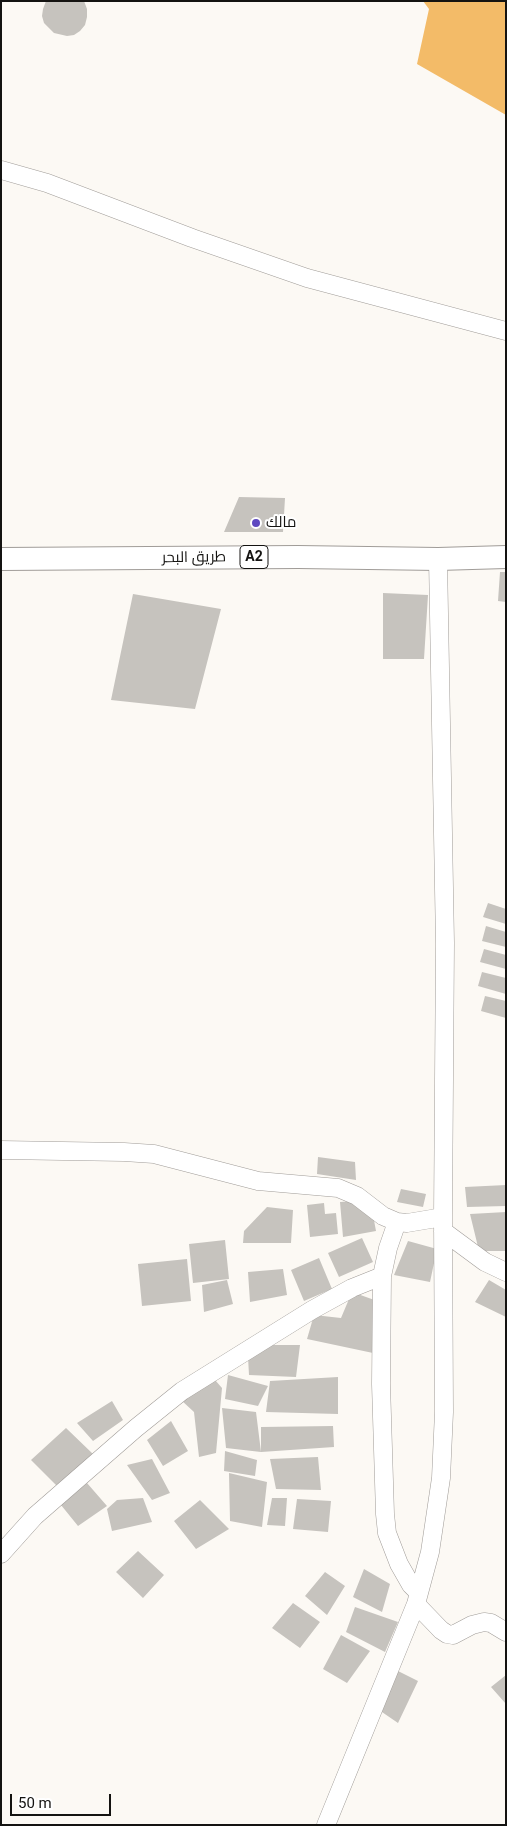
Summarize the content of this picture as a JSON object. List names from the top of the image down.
{
  "streets": {
    "main road": ["A2", "طريق البحر"]
  },
  "places": ["مالك"],
  "scale_bar": "50 m"
}
